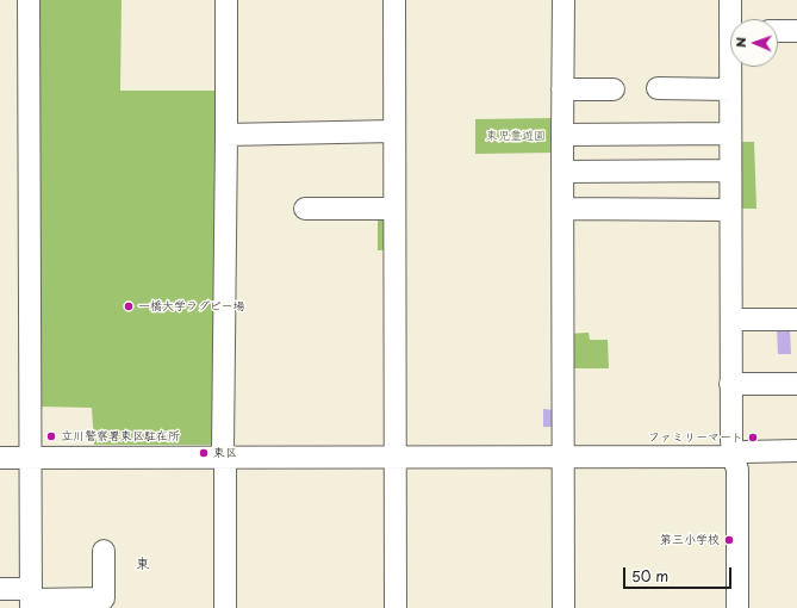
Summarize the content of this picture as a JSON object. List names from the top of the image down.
{
  "districts": ["東"],
  "parks": ["東児童遊園"],
  "places": [
    "一橋大学ラグビー場",
    "立川警察署東区駐在所",
    "ファミリーマート",
    "東区",
    "第三小学校"
  ],
  "scale_bar": "50 m",
  "north": "left"
}
